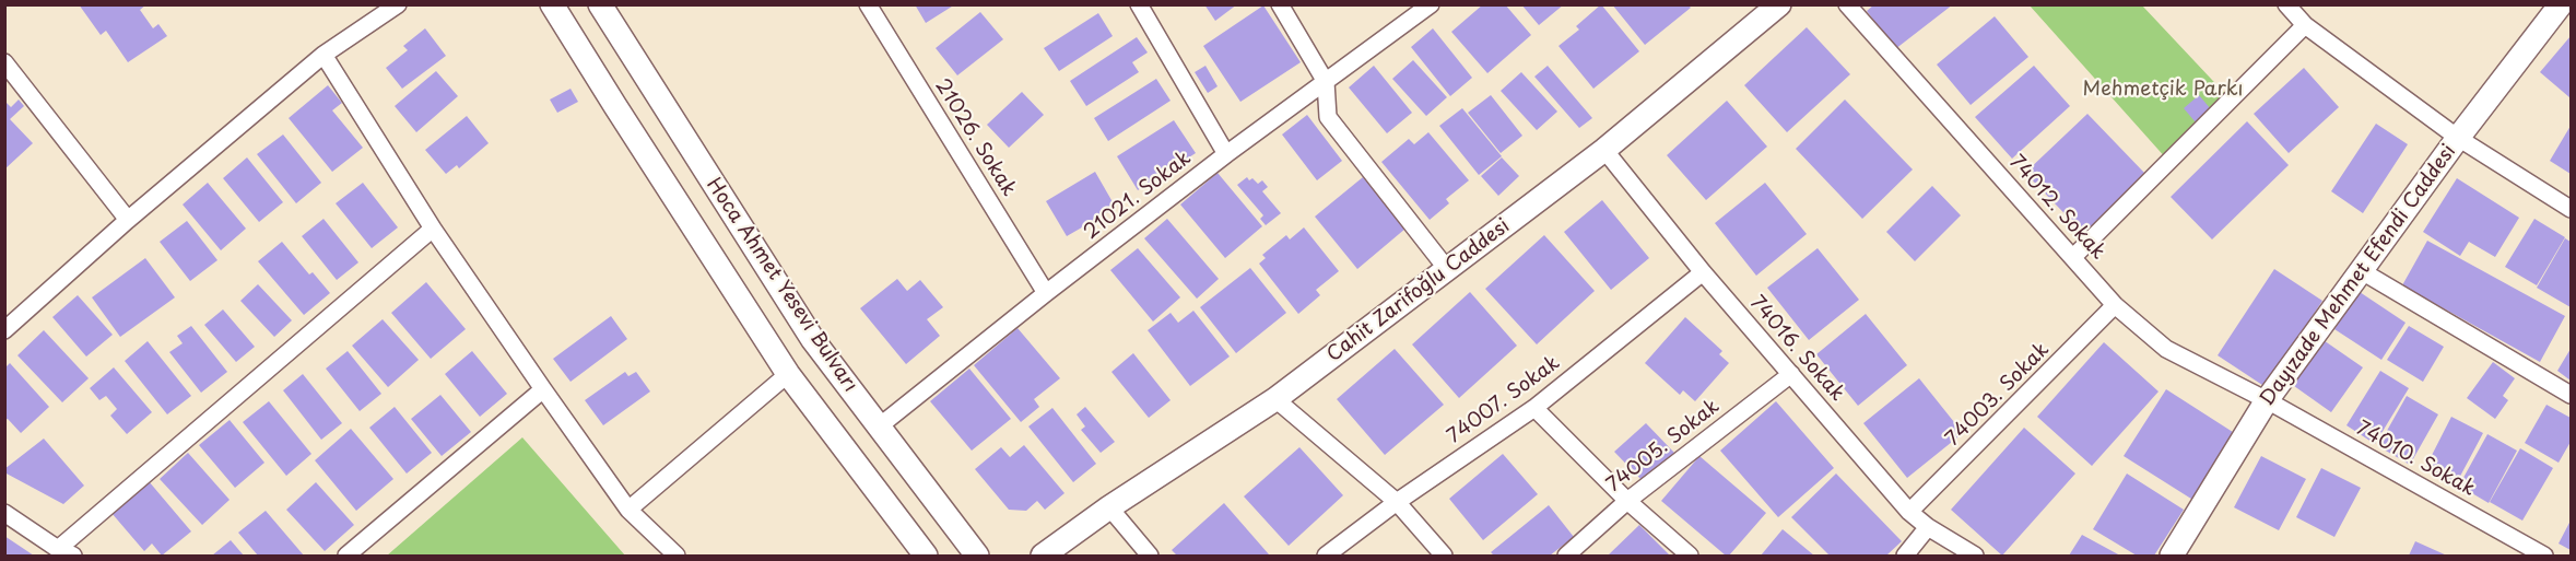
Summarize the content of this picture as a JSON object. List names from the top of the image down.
{
  "streets": {
    "street": [
      "21026. Sokak",
      "21021. Sokak",
      "74012. Sokak",
      "Dayızade Mehmet Efendi Caddesi",
      "Hoca Ahmet Yesevi Bulvarı",
      "Cahit Zarifoğlu Caddesi",
      "74016. Sokak",
      "74003. Sokak",
      "74007. Sokak",
      "74005. Sokak",
      "74010. Sokak"
    ]
  },
  "crossings": [
    ["21026. Sokak", "21021. Sokak"],
    ["21021. Sokak", "Hoca Ahmet Yesevi Bulvarı"],
    ["74012. Sokak", "Dayızade Mehmet Efendi Caddesi"],
    ["74012. Sokak", "74003. Sokak"],
    ["74012. Sokak", "74010. Sokak"],
    ["Dayızade Mehmet Efendi Caddesi", "74010. Sokak"],
    ["Cahit Zarifoğlu Caddesi", "74016. Sokak"],
    ["74016. Sokak", "74003. Sokak"],
    ["74016. Sokak", "74007. Sokak"],
    ["74016. Sokak", "74005. Sokak"]
  ],
  "parks": ["Mehmetçik Parkı"]
}
